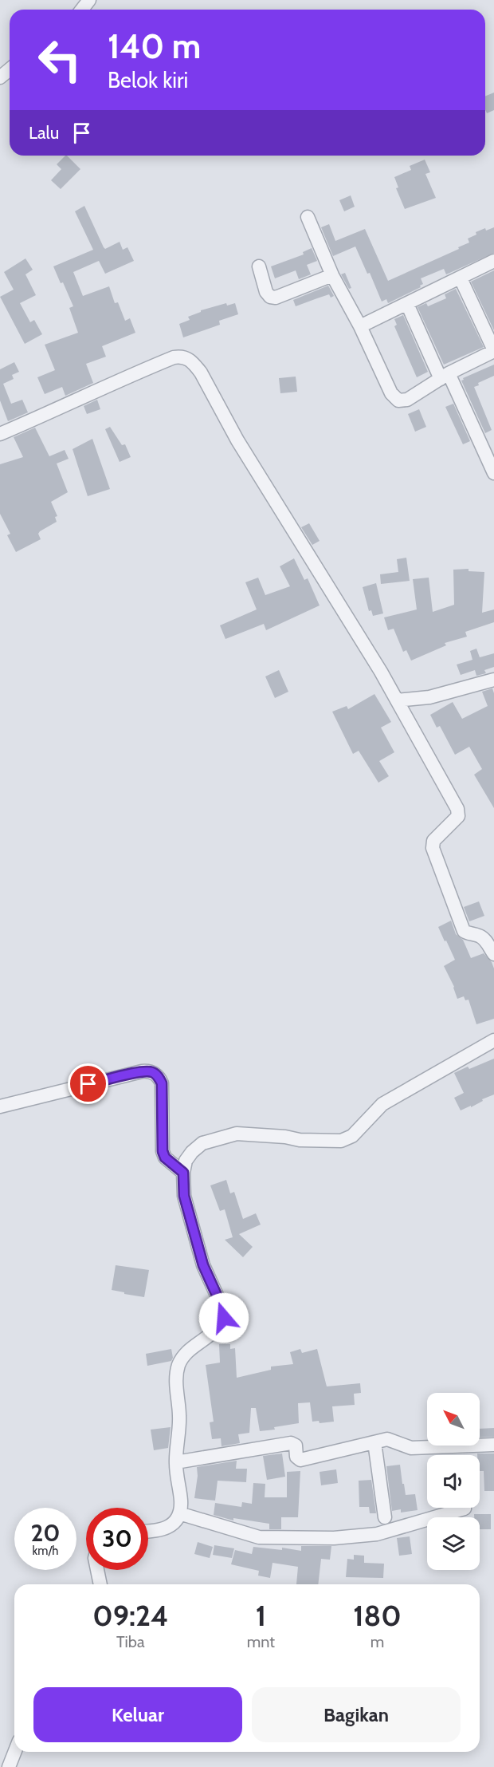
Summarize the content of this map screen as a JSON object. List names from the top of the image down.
{
  "north": "top left",
  "page": {
    "turn": ["140 m", "Belok kiri"],
    "then": "Lalu",
    "speed": "20 km/h",
    "limit": "30",
    "eta": [
      "09:24",
      "Tiba",
      "1",
      "mnt",
      "180",
      "m"
    ],
    "buttons": ["Keluar", "Bagikan"]
  }
}
